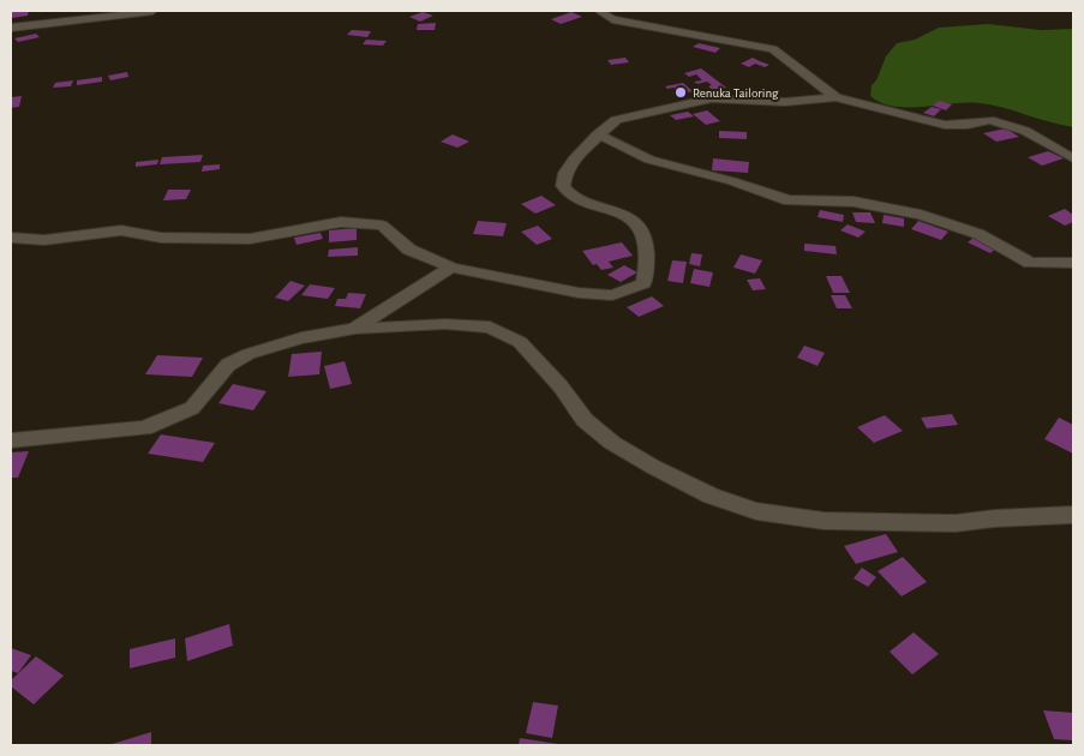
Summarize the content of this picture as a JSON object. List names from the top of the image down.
{
  "places": ["Renuka Tailoring"]
}
